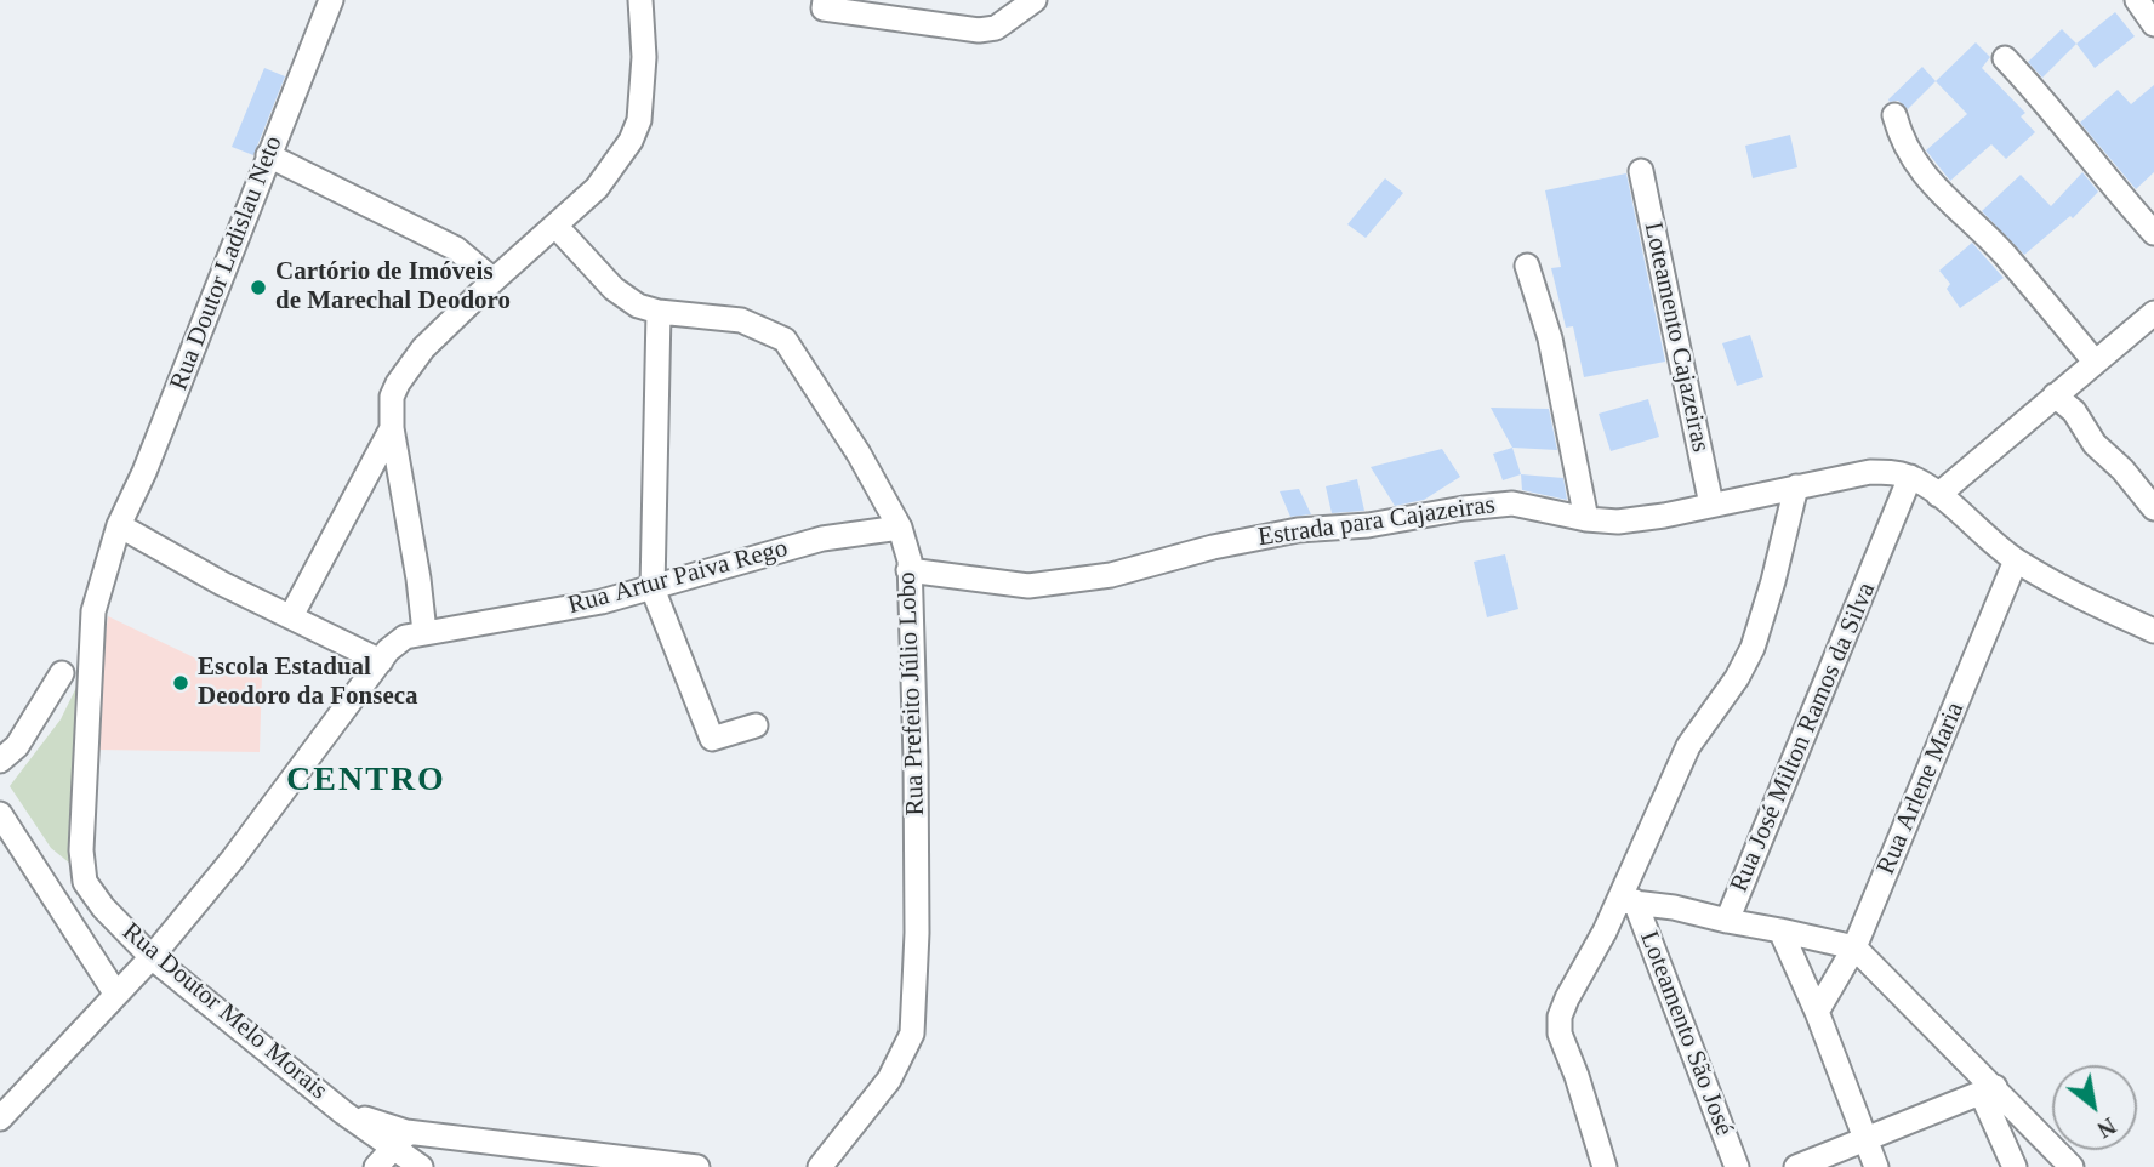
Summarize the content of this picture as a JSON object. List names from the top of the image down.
{
  "streets": {
    "street": [
      "Rua Doutor Ladislau Neto",
      "Loteamento Cajazeiras",
      "Estrada para Cajazeiras",
      "Rua Artur Paiva Rego",
      "Rua Prefeito Júlio Lobo",
      "Rua José Milton Ramos da Silva",
      "Rua Arlene Maria",
      "Rua Doutor Melo Morais",
      "Loteamento São José"
    ]
  },
  "crossings": [
    ["Rua Doutor Ladislau Neto", "Rua Doutor Melo Morais"],
    ["Loteamento Cajazeiras", "Estrada para Cajazeiras"],
    ["Estrada para Cajazeiras", "Rua Prefeito Júlio Lobo"],
    ["Estrada para Cajazeiras", "Rua José Milton Ramos da Silva"],
    ["Estrada para Cajazeiras", "Rua Arlene Maria"],
    ["Rua Artur Paiva Rego", "Rua Prefeito Júlio Lobo"],
    ["Rua José Milton Ramos da Silva", "Rua Arlene Maria"]
  ],
  "districts": ["CENTRO"],
  "places": ["Cartório de Imóveis de Marechal Deodoro", "Escola Estadual Deodoro da Fonseca"],
  "north": "bottom right"
}
